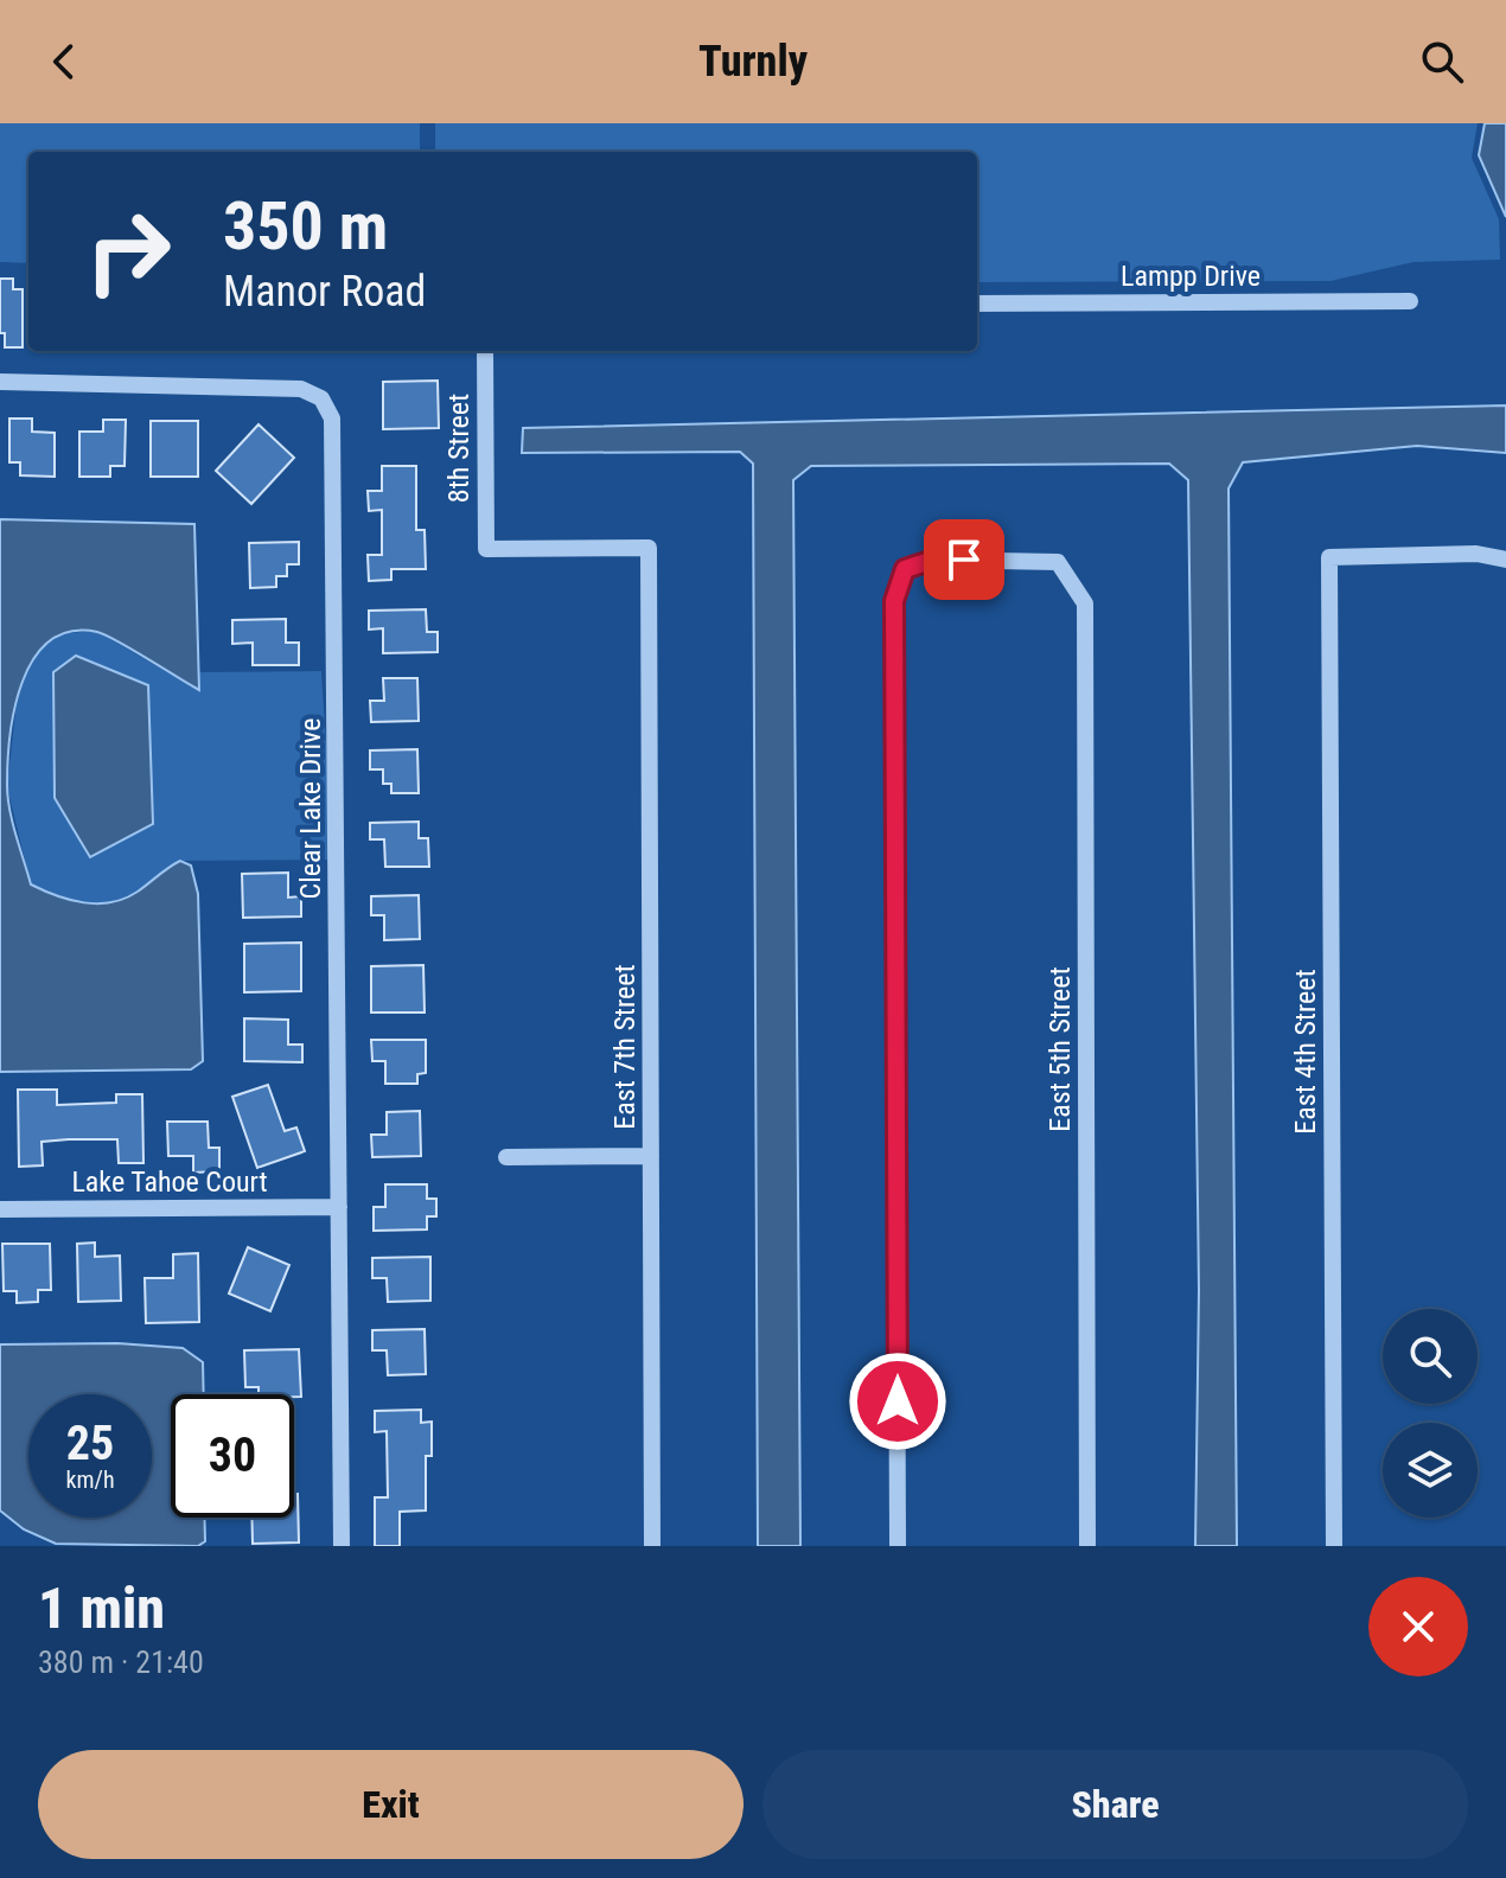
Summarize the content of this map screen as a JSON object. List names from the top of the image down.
{
  "streets": {
    "street": [
      "Lampp Drive",
      "8th Street",
      "Clear Lake Drive",
      "East 7th Street",
      "East 5th Street",
      "East 4th Street",
      "Lake Tahoe Court"
    ]
  },
  "crossings": [
    ["8th Street", "East 7th Street"],
    ["Clear Lake Drive", "Lake Tahoe Court"]
  ],
  "page": {
    "header": "Turnly",
    "turn": ["350 m", "Manor Road"],
    "speed": "25 km/h",
    "limit": "30",
    "heading": ["1 min", "380 m · 21:40"],
    "buttons": ["Exit", "Share"]
  }
}
